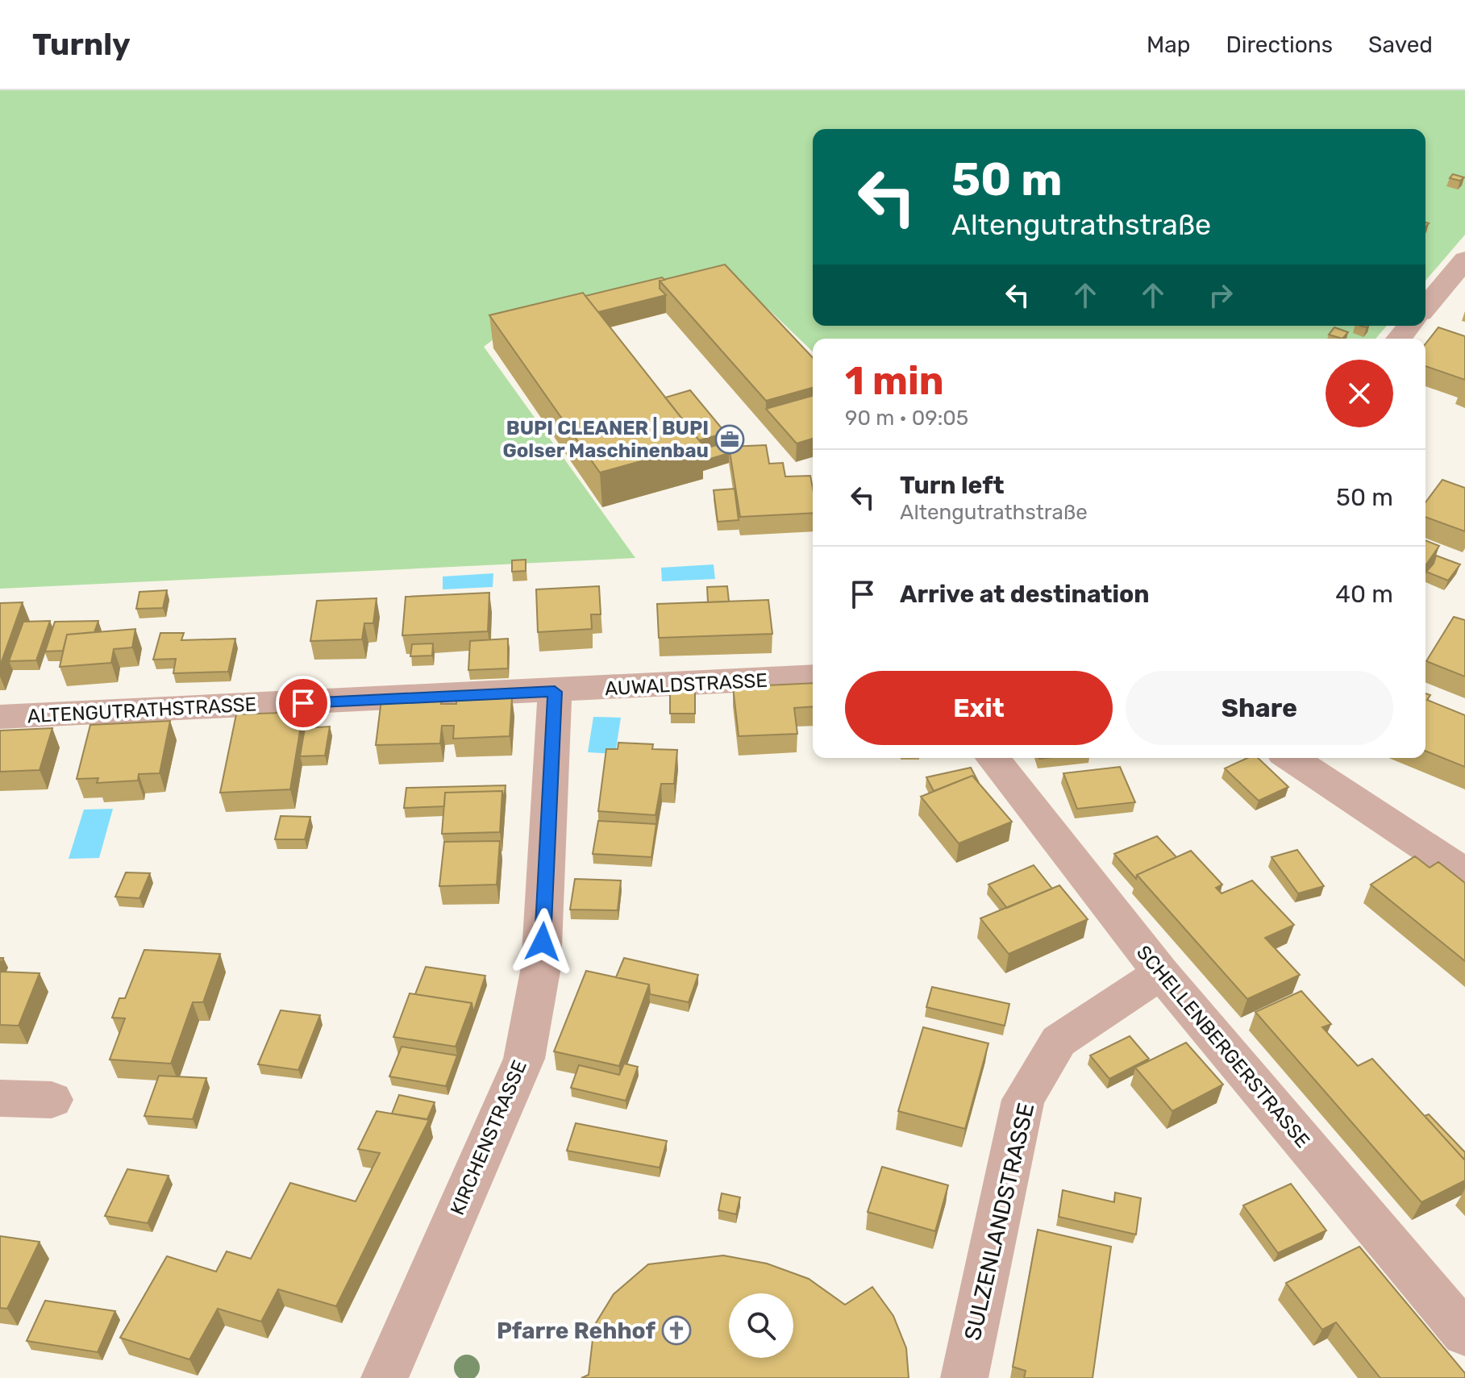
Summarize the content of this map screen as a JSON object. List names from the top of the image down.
{
  "streets": {
    "street": [
      "AUWALDSTRASSE",
      "ALTENGUTRATHSTRASSE",
      "SCHELLENBERGERSTRASSE",
      "KIRCHENSTRASSE",
      "SULZENLANDSTRASSE"
    ]
  },
  "crossings": [
    ["AUWALDSTRASSE", "ALTENGUTRATHSTRASSE"],
    ["AUWALDSTRASSE", "KIRCHENSTRASSE"],
    ["ALTENGUTRATHSTRASSE", "KIRCHENSTRASSE"],
    ["SCHELLENBERGERSTRASSE", "SULZENLANDSTRASSE"]
  ],
  "places": {
    "office": ["BUPI CLEANER | BUPI Golser Maschinenbau"],
    "church": ["Pfarre Rehhof"]
  },
  "page": {
    "header": "Turnly",
    "nav": ["Map", "Directions", "Saved"],
    "turn": ["50 m", "Altengutrathstraße"],
    "heading": ["1 min", "90 m · 09:05"],
    "list": [
      {
        "name": "Turn left",
        "note": "Altengutrathstraße",
        "value": "50 m"
      },
      {
        "name": "Arrive at destination",
        "value": "40 m"
      }
    ],
    "buttons": ["Exit", "Share"]
  }
}
